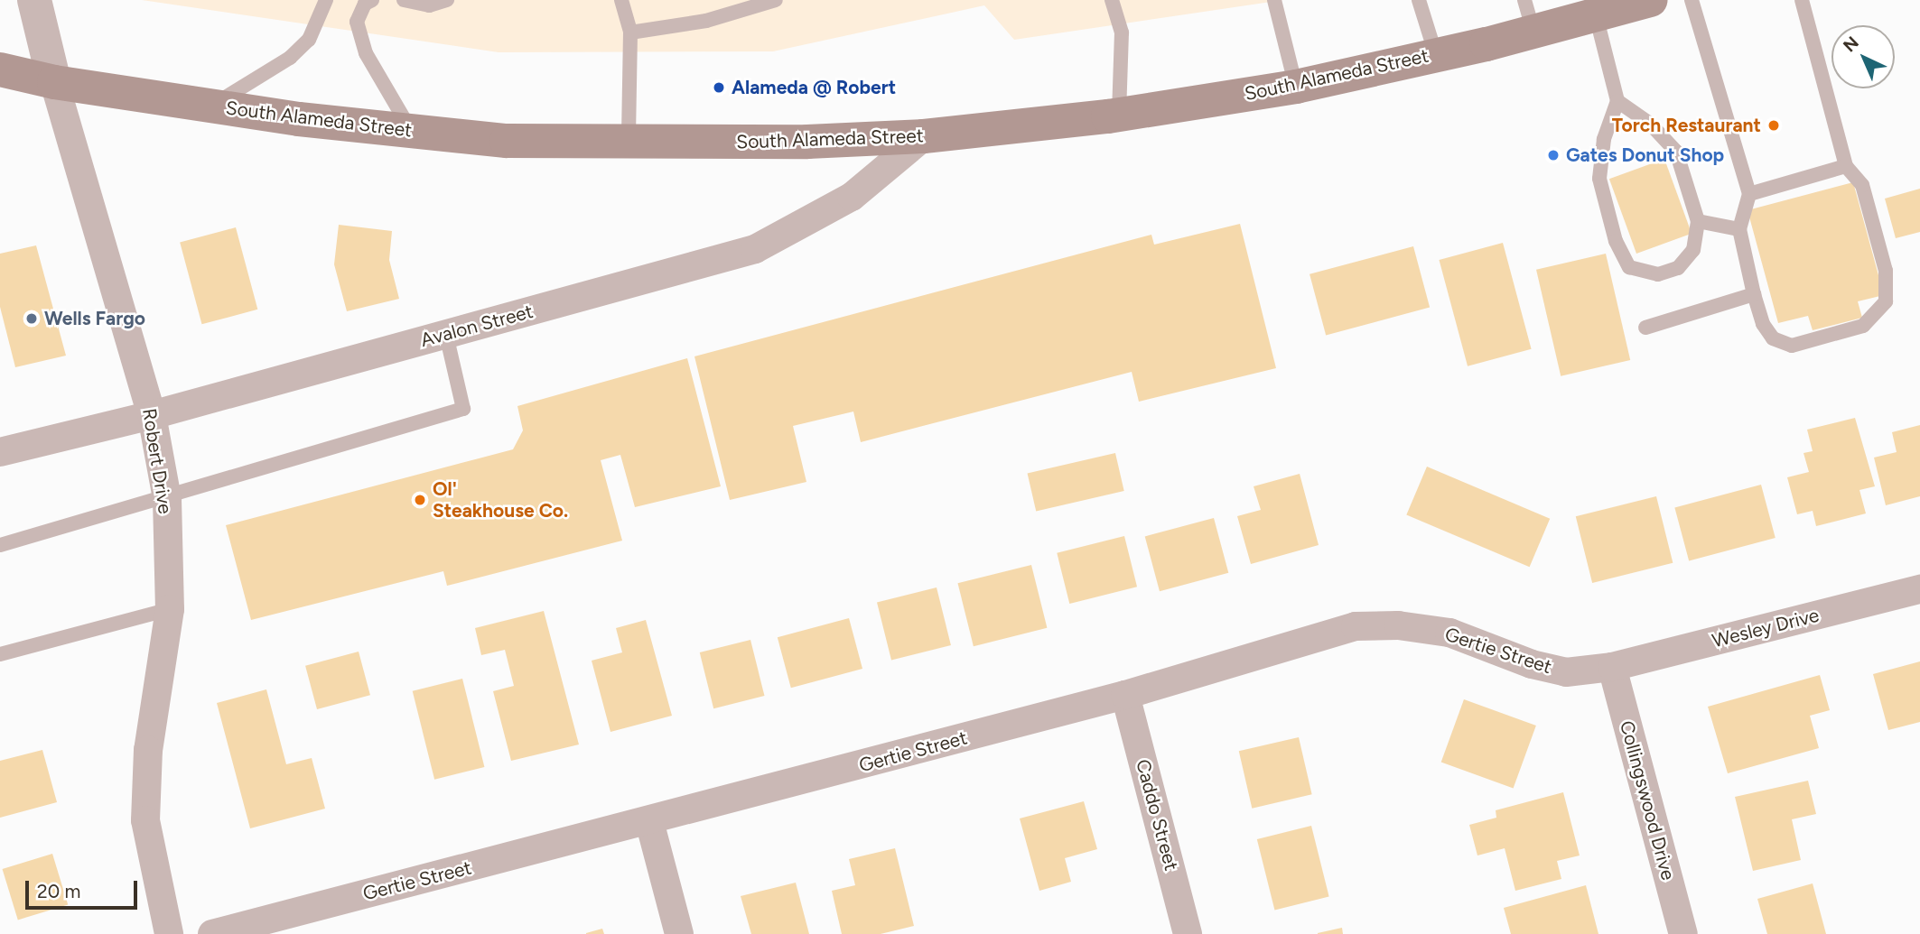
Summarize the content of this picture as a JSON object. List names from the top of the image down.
{
  "streets": {
    "main road": ["South Alameda Street"],
    "street": [
      "Avalon Street",
      "Robert Drive",
      "Wesley Drive",
      "Gertie Street",
      "Collingswood Drive",
      "Caddo Street"
    ]
  },
  "crossings": [
    ["South Alameda Street", "Avalon Street"],
    ["South Alameda Street", "Robert Drive"],
    ["Avalon Street", "Robert Drive"],
    ["Wesley Drive", "Gertie Street"],
    ["Wesley Drive", "Collingswood Drive"],
    ["Gertie Street", "Collingswood Drive"],
    ["Gertie Street", "Caddo Street"]
  ],
  "places": [
    "Alameda @ Robert",
    "Torch Restaurant",
    "Gates Donut Shop",
    "Wells Fargo",
    "Ol' Steakhouse Co."
  ],
  "scale_bar": "20 m",
  "north": "top left"
}
